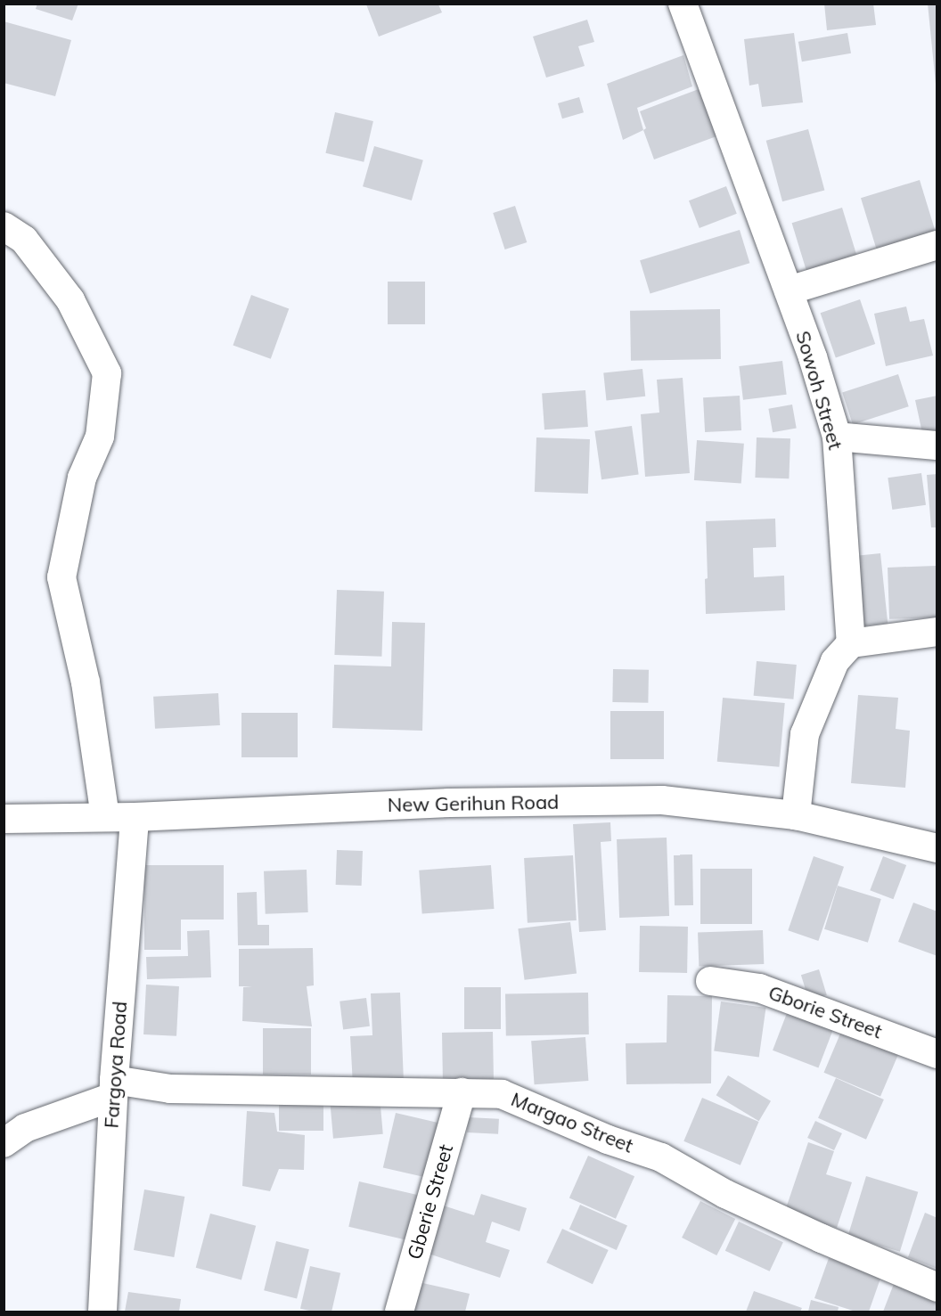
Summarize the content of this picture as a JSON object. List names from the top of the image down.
{
  "streets": {
    "street": [
      "Sowoh Street",
      "New Gerihun Road",
      "Gborie Street",
      "Fargoya Road",
      "Margao Street",
      "Gberie Street"
    ]
  },
  "crossings": [
    ["New Gerihun Road", "Fargoya Road"],
    ["Fargoya Road", "Margao Street"],
    ["Margao Street", "Gberie Street"]
  ]
}
